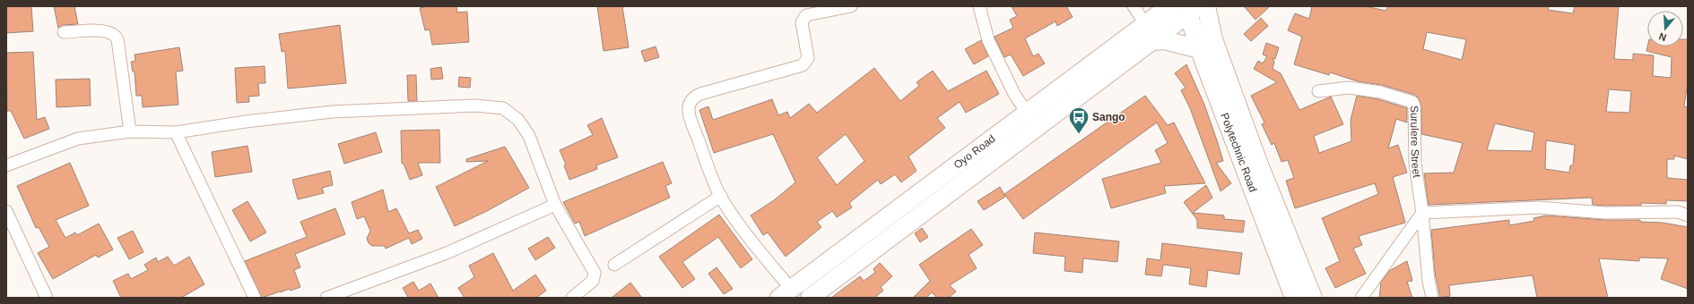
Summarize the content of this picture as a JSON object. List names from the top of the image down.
{
  "streets": {
    "main road": ["Oyo Road", "Polytechnic Road"],
    "street": ["Surulere Street"]
  },
  "crossings": [
    ["Oyo Road", "Polytechnic Road"]
  ],
  "places": {
    "bus stop": ["Sango"]
  },
  "north": "bottom"
}
